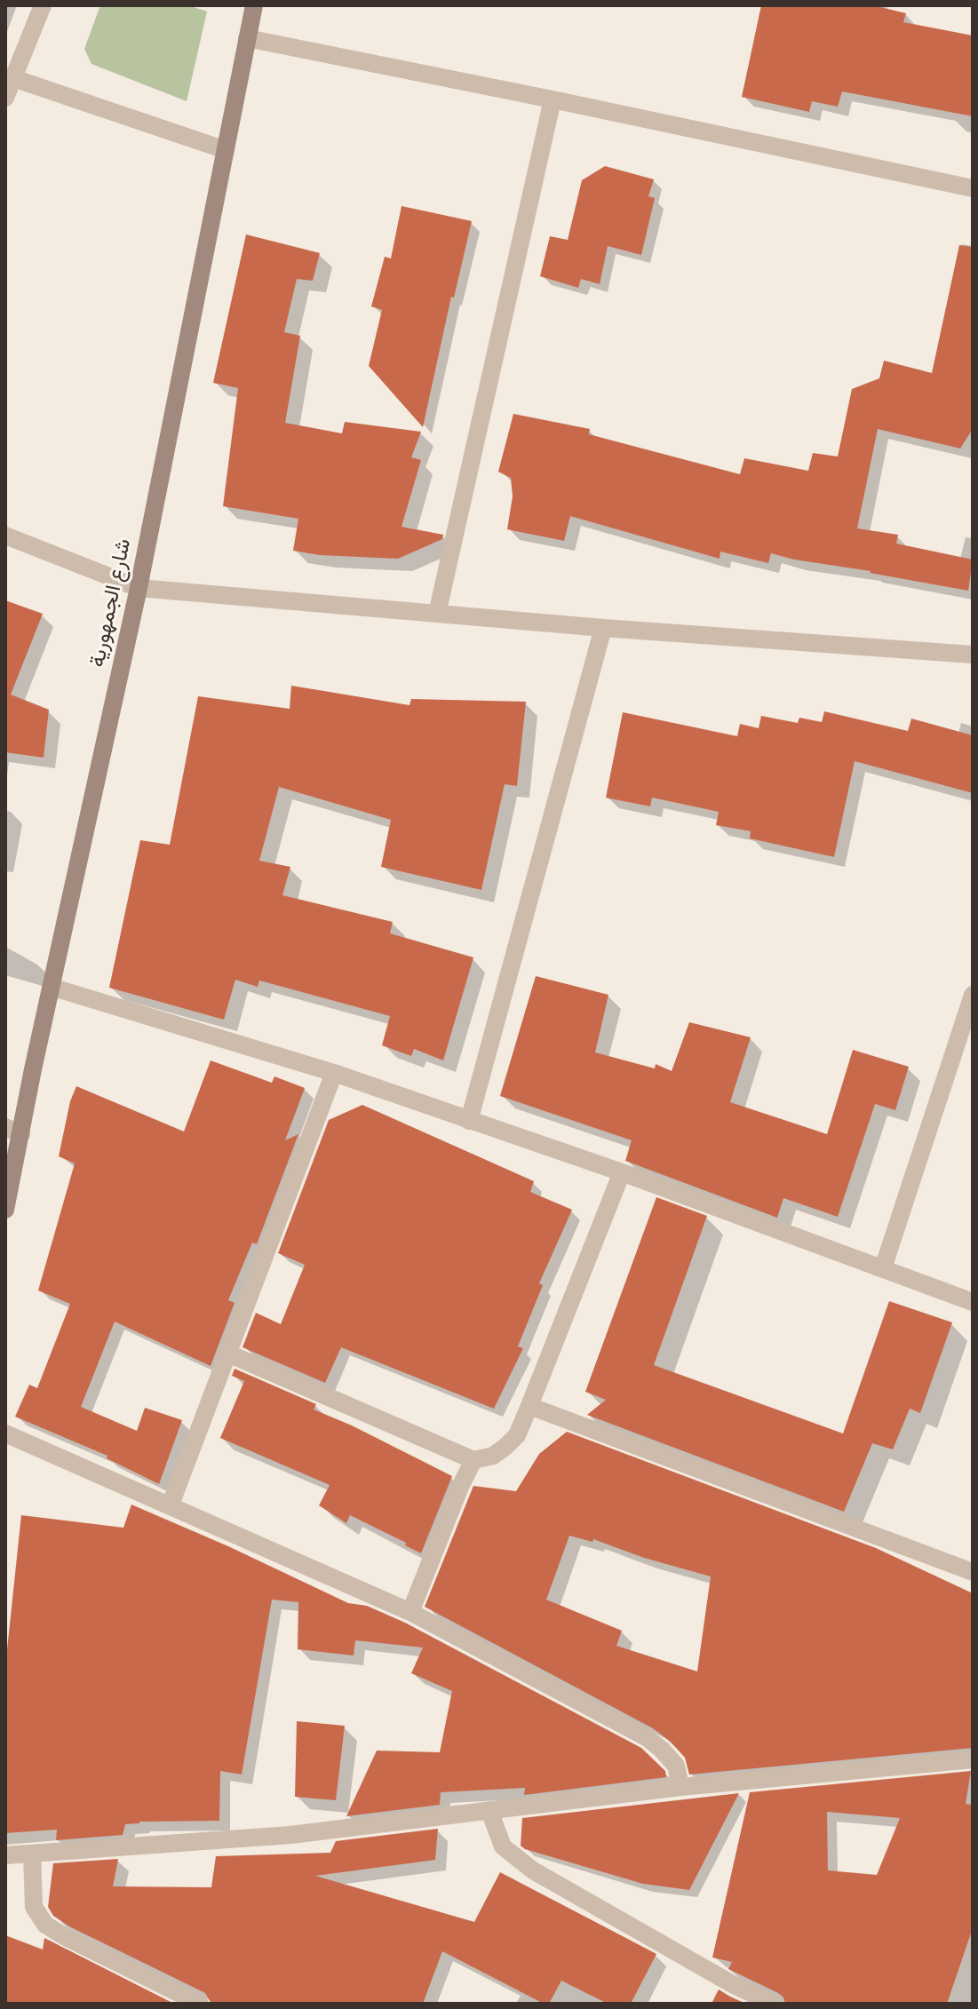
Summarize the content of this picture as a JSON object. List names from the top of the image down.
{
  "streets": {
    "main road": ["شارع الجمهورية"]
  }
}
